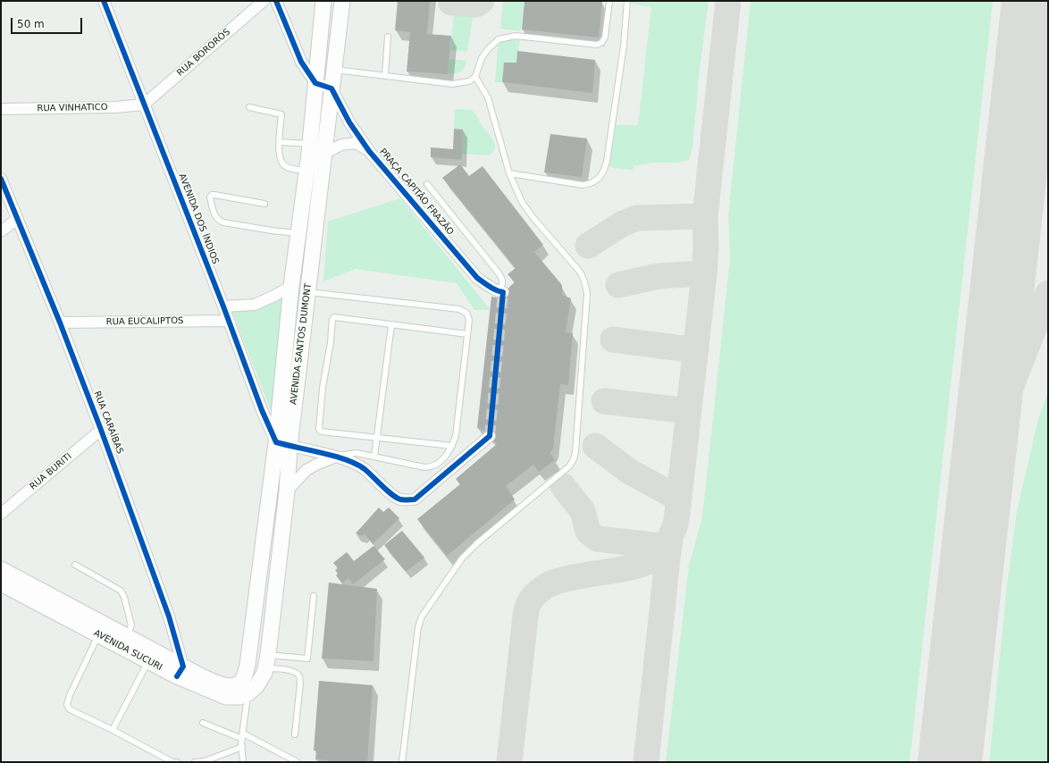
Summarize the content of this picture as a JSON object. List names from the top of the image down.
{
  "streets": {
    "main road": ["AVENIDA SANTOS DUMONT", "AVENIDA SUCURI"],
    "street": [
      "RUA BORORÓS",
      "RUA VINHATICO",
      "PRAÇA CAPITÃO FRAZÃO",
      "AVENIDA DOS ÍNDIOS",
      "RUA EUCALIPTOS",
      "RUA CARAÍBAS",
      "RUA BURITI"
    ]
  },
  "crossings": [
    ["RUA BORORÓS", "RUA VINHATICO"],
    ["RUA BORORÓS", "AVENIDA DOS ÍNDIOS"],
    ["RUA VINHATICO", "AVENIDA DOS ÍNDIOS"],
    ["PRAÇA CAPITÃO FRAZÃO", "AVENIDA SANTOS DUMONT"],
    ["AVENIDA DOS ÍNDIOS", "RUA EUCALIPTOS"],
    ["AVENIDA DOS ÍNDIOS", "AVENIDA SANTOS DUMONT"],
    ["RUA EUCALIPTOS", "RUA CARAÍBAS"],
    ["AVENIDA SANTOS DUMONT", "AVENIDA SUCURI"],
    ["RUA CARAÍBAS", "RUA BURITI"],
    ["RUA CARAÍBAS", "AVENIDA SUCURI"]
  ],
  "scale_bar": "50 m"
}
